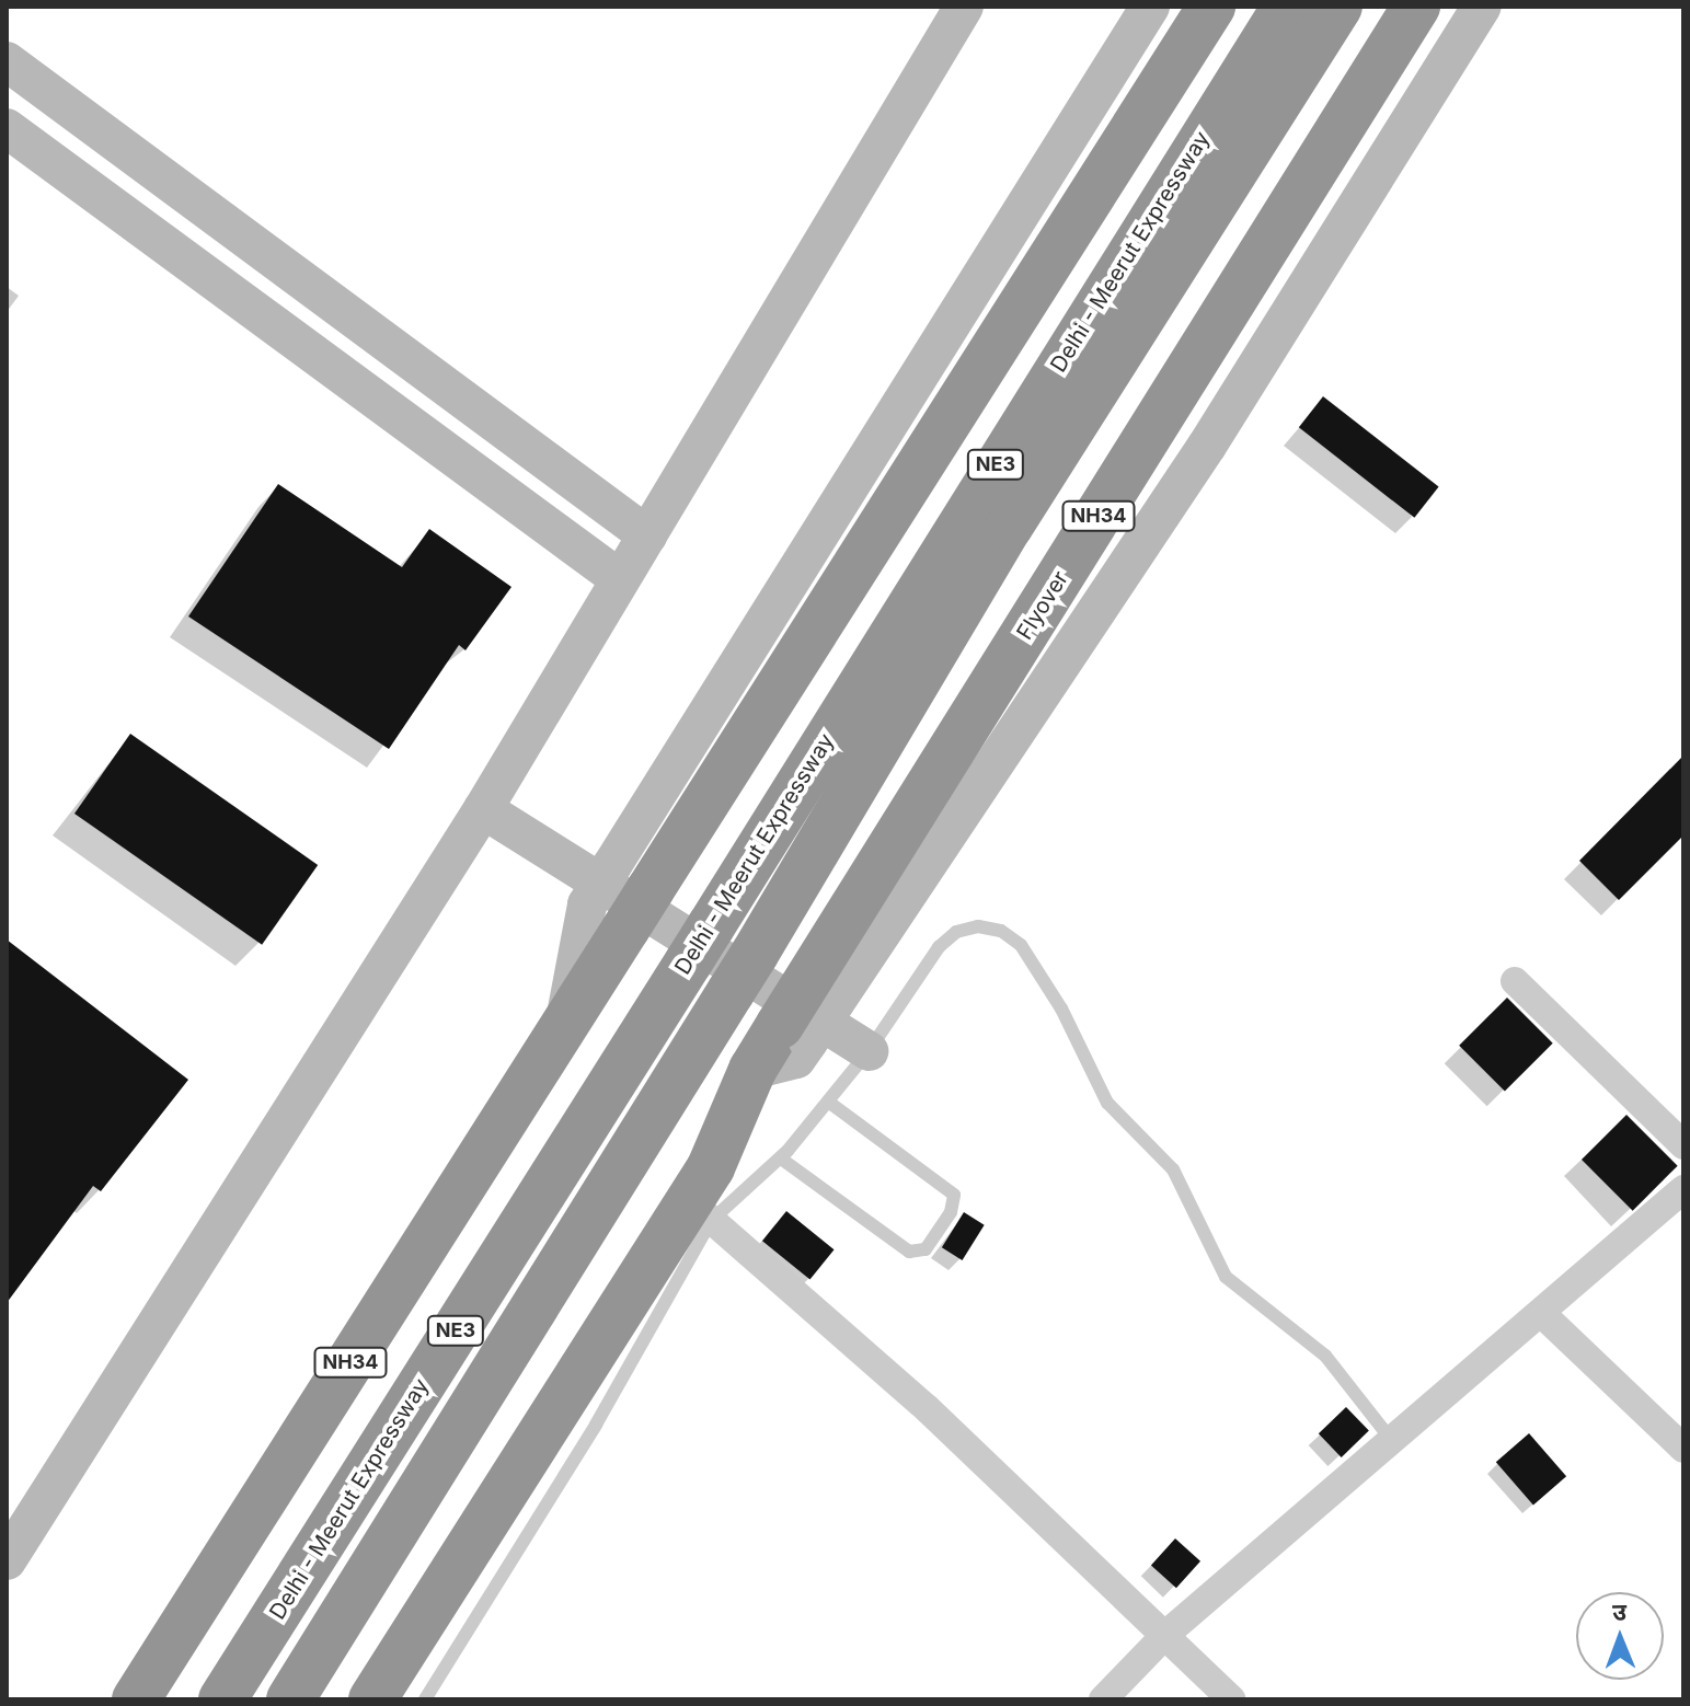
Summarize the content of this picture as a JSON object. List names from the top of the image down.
{
  "streets": {
    "highway": [
      "Delhi - Meerut Expressway",
      "NE3",
      "NH34",
      "Flyover"
    ]
  },
  "crossings": [
    ["NH34", "Flyover"]
  ],
  "north": "top"
}
